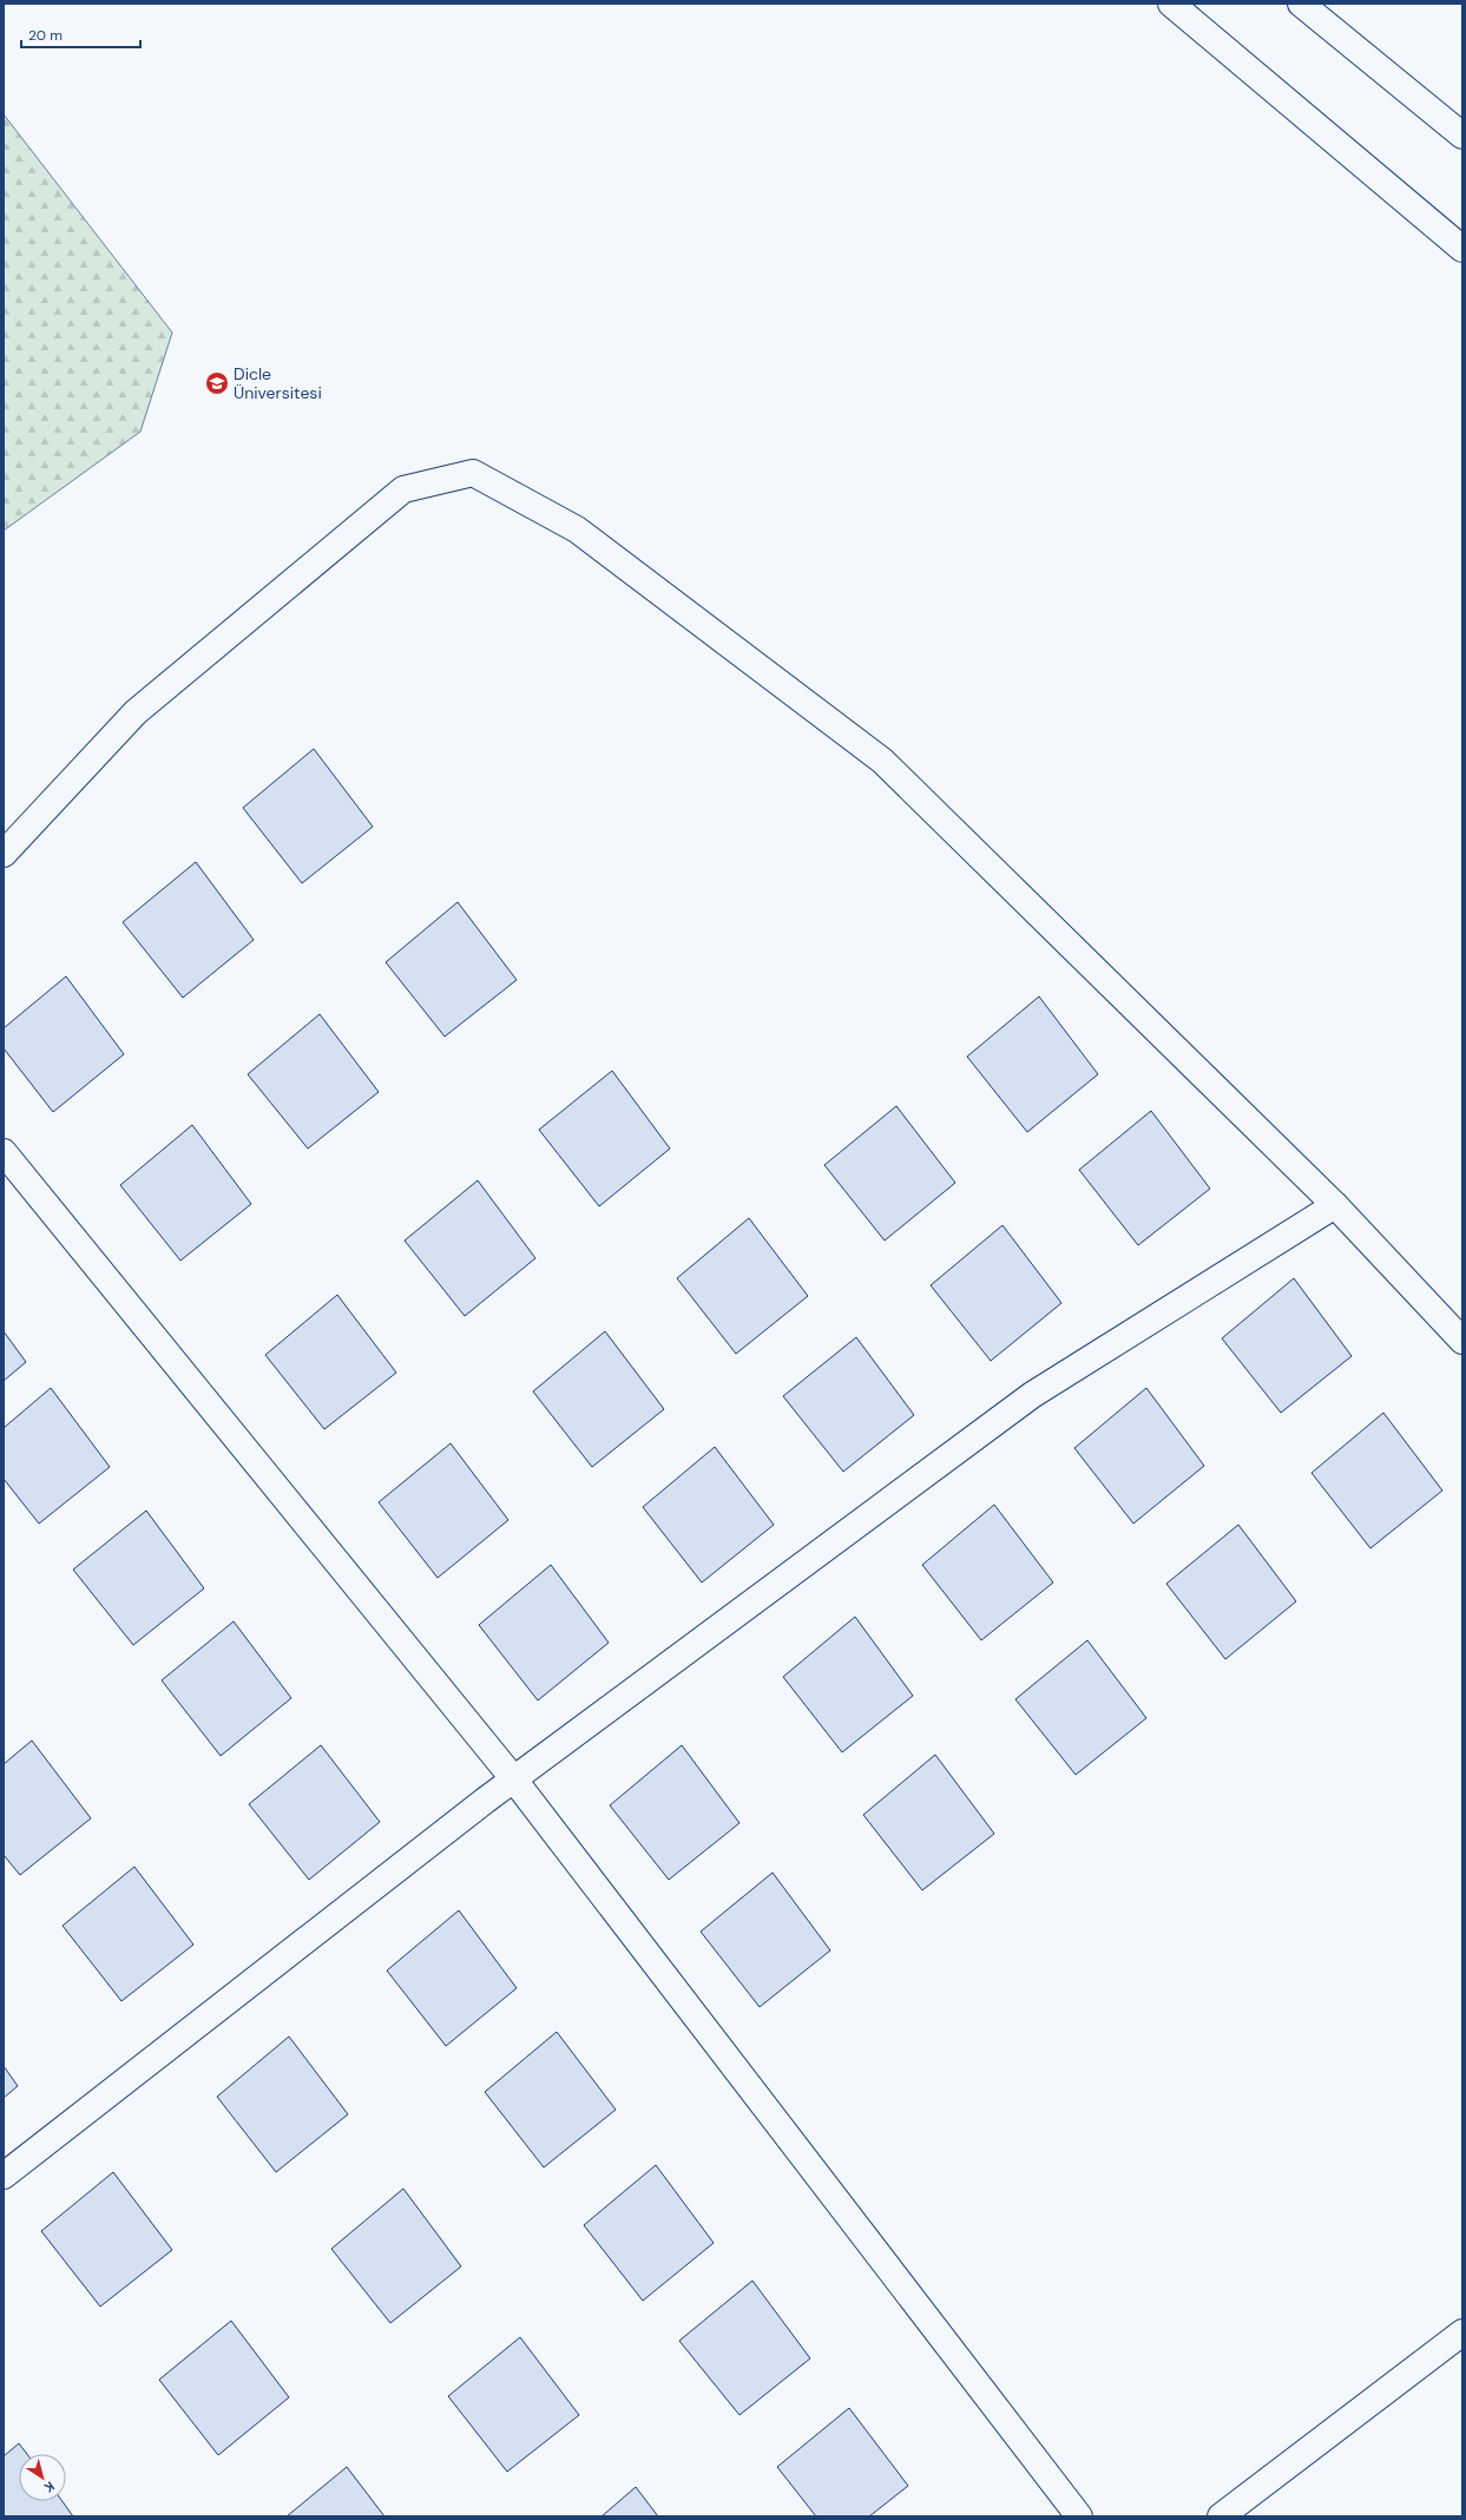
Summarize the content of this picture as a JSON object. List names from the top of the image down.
{
  "places": {
    "school or university": ["Dicle Üniversitesi"]
  },
  "scale_bar": "20 m",
  "north": "bottom right"
}
